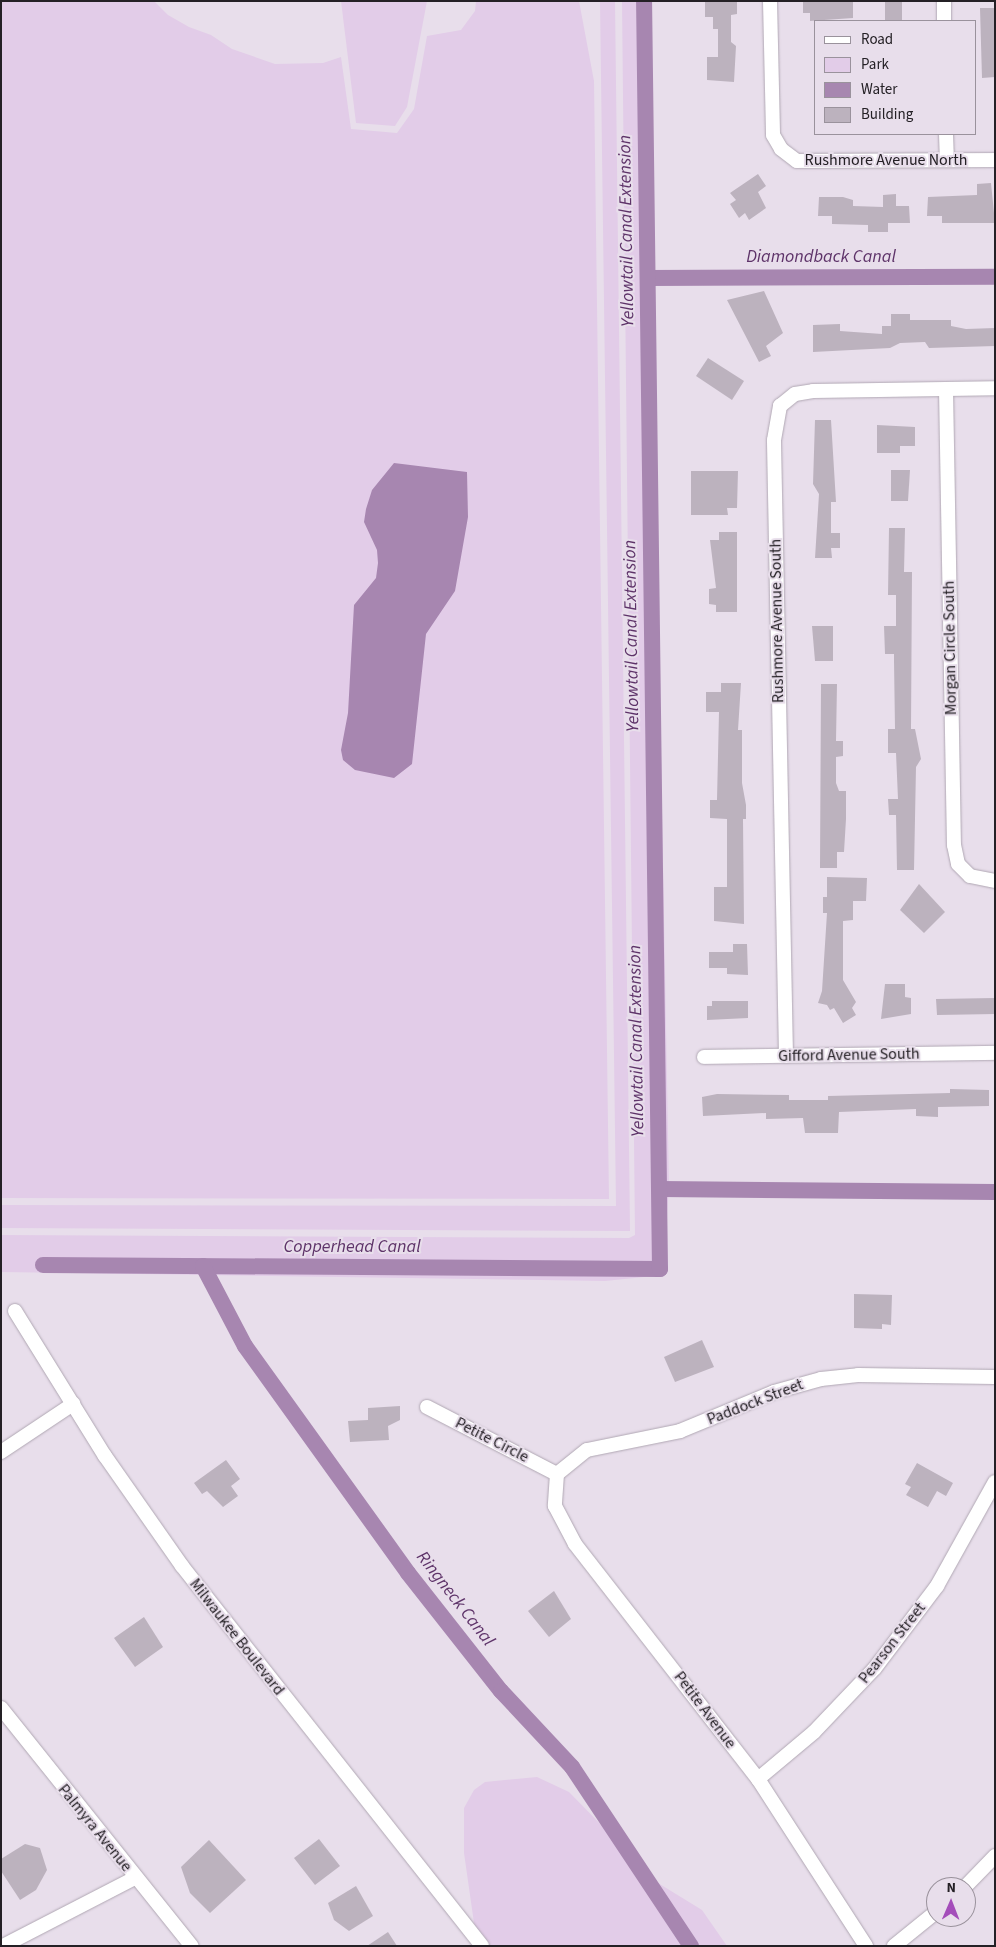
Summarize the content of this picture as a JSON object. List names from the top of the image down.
{
  "streets": {
    "street": [
      "Rushmore Avenue North",
      "Rushmore Avenue South",
      "Morgan Circle South",
      "Gifford Avenue South",
      "Paddock Street",
      "Petite Circle",
      "Milwaukee Boulevard",
      "Pearson Street",
      "Petite Avenue",
      "Palmyra Avenue"
    ]
  },
  "crossings": [
    ["Rushmore Avenue South", "Morgan Circle South"],
    ["Rushmore Avenue South", "Gifford Avenue South"],
    ["Paddock Street", "Petite Circle"],
    ["Paddock Street", "Petite Avenue"],
    ["Petite Circle", "Petite Avenue"],
    ["Pearson Street", "Petite Avenue"]
  ],
  "water": [
    "Yellowtail Canal Extension",
    "Diamondback Canal",
    "Copperhead Canal",
    "Ringneck Canal"
  ],
  "legend": [
    "Road",
    "Park",
    "Water",
    "Building"
  ],
  "north": "top"
}
